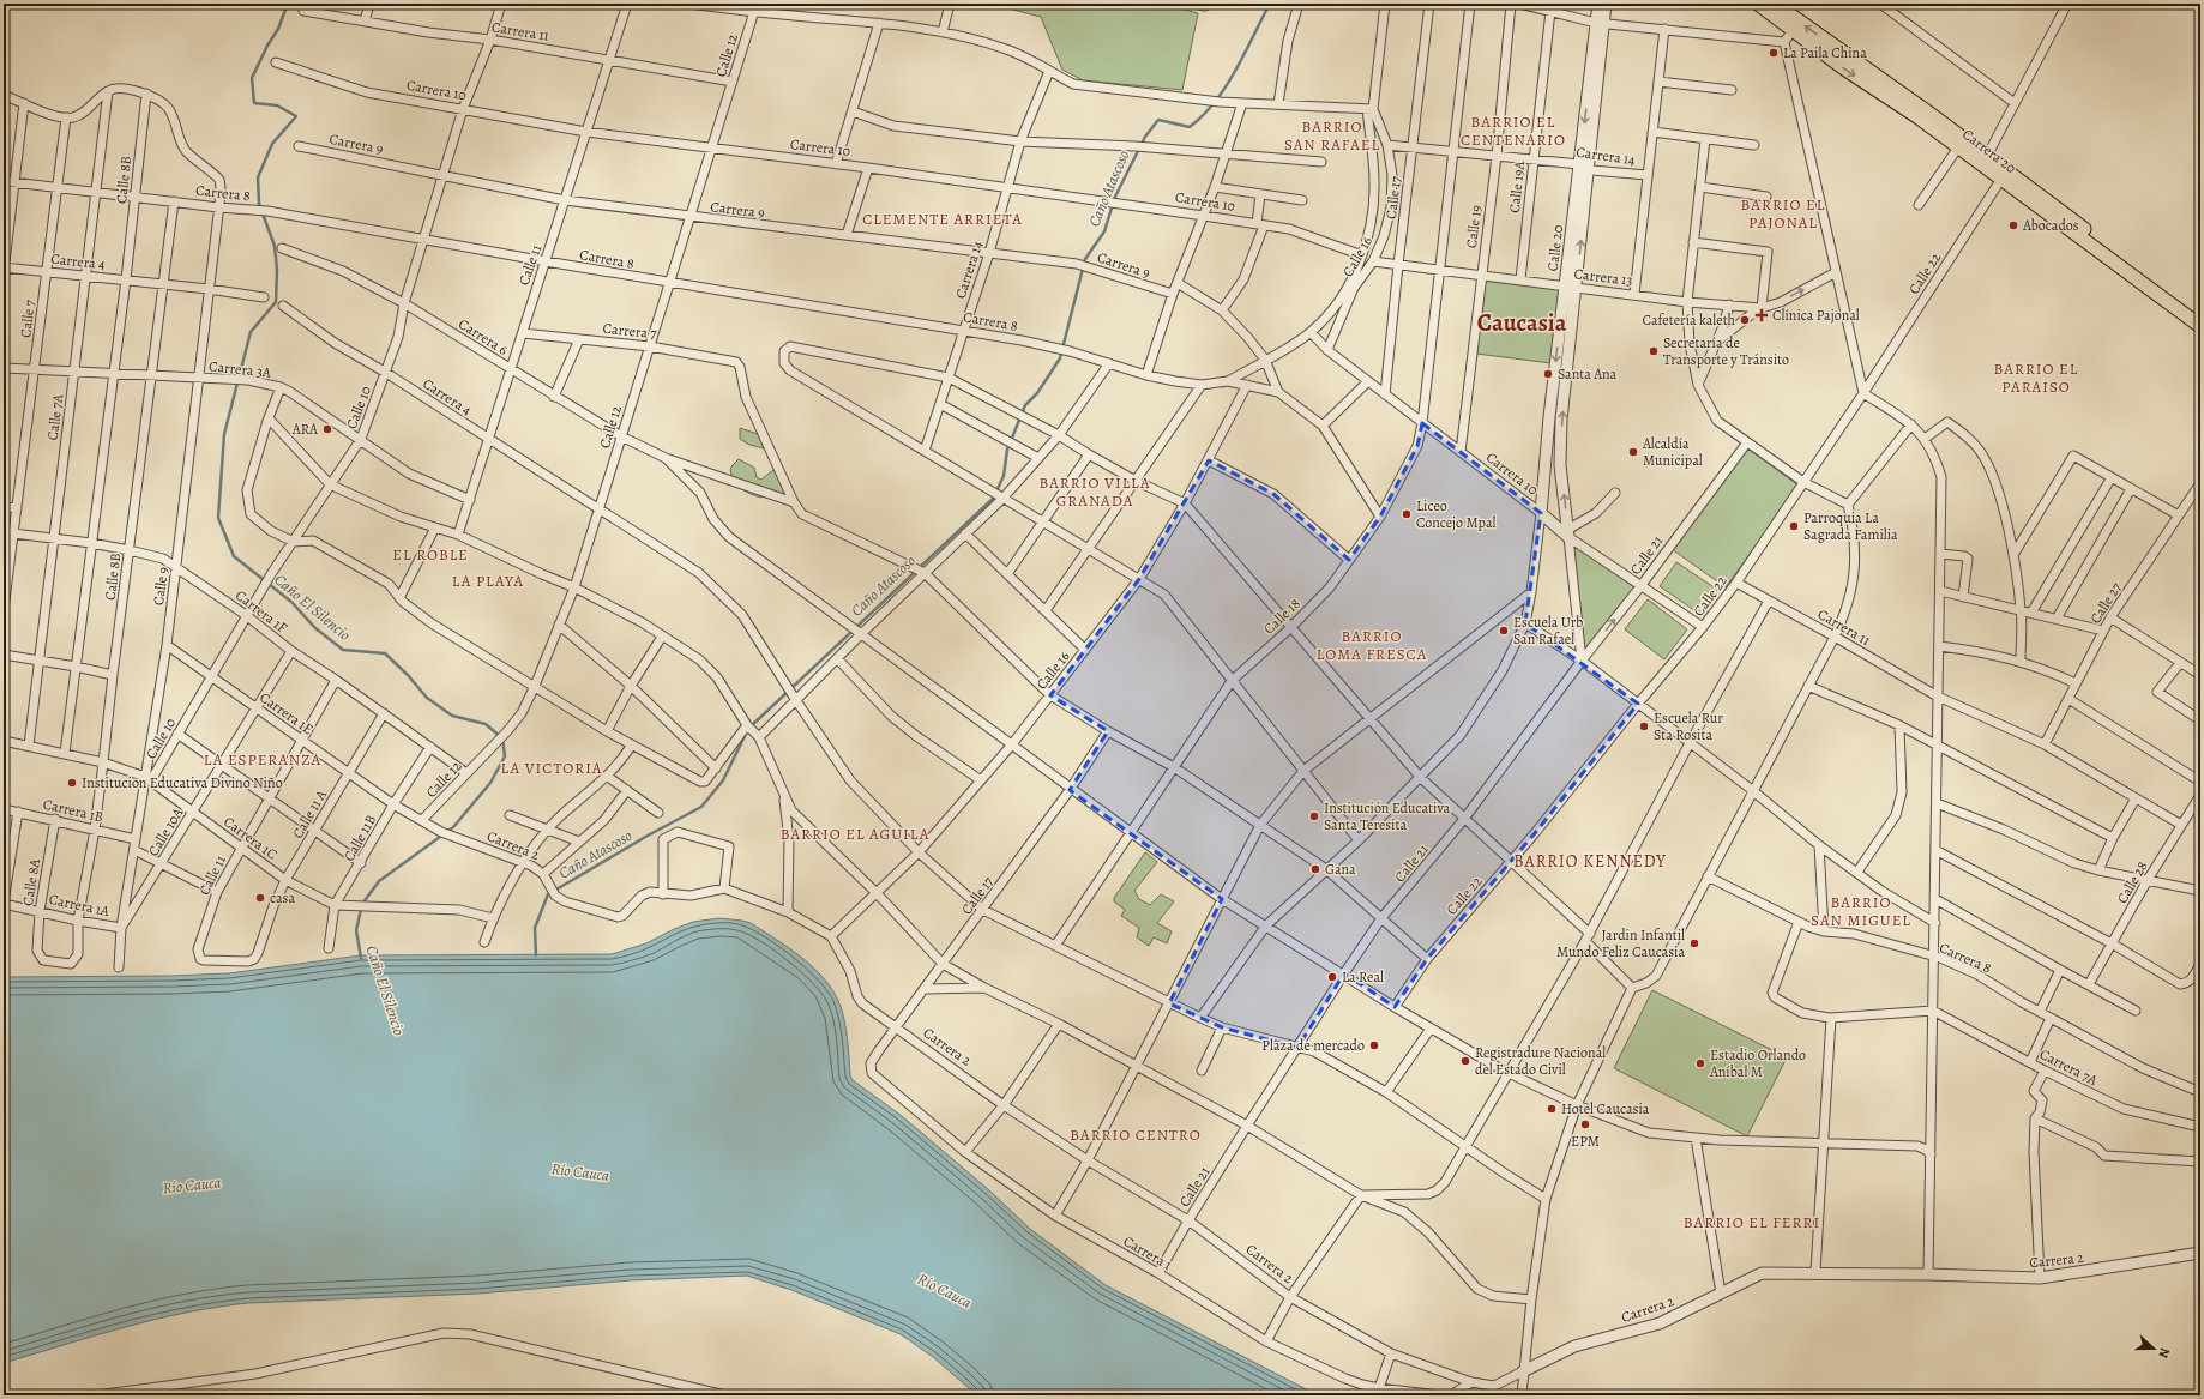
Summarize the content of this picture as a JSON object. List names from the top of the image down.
{
  "streets": {
    "main road": ["Carrera 20"],
    "street": [
      "Carrera 11",
      "Calle 12",
      "Carrera 10",
      "Carrera 9",
      "Carrera 14",
      "Calle 8B",
      "Calle 19A",
      "Carrera 8",
      "Calle 17",
      "Calle 19",
      "Calle 20",
      "Calle 16",
      "Carrera 4",
      "Calle 11",
      "Calle 22",
      "Carrera 13",
      "Calle 7",
      "Carrera 7",
      "Carrera 6",
      "Carrera 3A",
      "Calle 10",
      "Calle 7A",
      "Calle 21",
      "Calle 9",
      "Calle 27",
      "Carrera 1F",
      "Calle 18",
      "Carrera 1E",
      "Carrera 1B",
      "Calle 11 A",
      "Calle 10A",
      "Carrera 1C",
      "Calle 11B",
      "Carrera 2",
      "Calle 8A",
      "Calle 28",
      "Carrera 1A",
      "Carrera 7A",
      "Carrera 1"
    ]
  },
  "crossings": [
    ["Carrera 11", "Calle 12"],
    ["Carrera 11", "Calle 11"],
    ["Carrera 11", "Calle 22"],
    ["Carrera 11", "Calle 10"],
    ["Carrera 11", "Calle 27"],
    ["Carrera 11", "Calle 28"],
    ["Calle 12", "Carrera 10"],
    ["Calle 12", "Carrera 9"],
    ["Calle 12", "Carrera 8"],
    ["Calle 12", "Carrera 4"],
    ["Calle 12", "Carrera 7"],
    ["Calle 12", "Carrera 6"],
    ["Calle 12", "Carrera 1F"],
    ["Calle 12", "Carrera 1E"],
    ["Carrera 10", "Carrera 14"],
    ["Carrera 10", "Calle 17"],
    ["Carrera 10", "Calle 19"],
    ["Carrera 10", "Calle 20"],
    ["Carrera 10", "Calle 16"],
    ["Carrera 10", "Calle 11"],
    ["Carrera 10", "Calle 22"],
    ["Carrera 10", "Calle 10"],
    ["Carrera 10", "Calle 21"],
    ["Carrera 10", "Calle 18"],
    ["Carrera 9", "Carrera 14"],
    ["Carrera 9", "Calle 11"],
    ["Carrera 9", "Calle 10"],
    ["Carrera 20", "Calle 22"],
    ["Carrera 14", "Calle 19A"],
    ["Carrera 14", "Carrera 8"],
    ["Carrera 14", "Calle 17"],
    ["Carrera 14", "Calle 19"],
    ["Carrera 14", "Calle 20"],
    ["Carrera 14", "Calle 16"],
    ["Carrera 14", "Calle 18"],
    ["Calle 8B", "Carrera 8"],
    ["Calle 8B", "Carrera 4"],
    ["Calle 8B", "Carrera 3A"],
    ["Calle 8B", "Calle 9"],
    ["Calle 8B", "Carrera 1F"],
    ["Calle 8B", "Carrera 1B"],
    ["Calle 8B", "Carrera 1C"],
    ["Calle 8B", "Calle 8A"],
    ["Calle 8B", "Carrera 1A"],
    ["Calle 19A", "Carrera 13"],
    ["Carrera 8", "Calle 16"],
    ["Carrera 8", "Calle 11"],
    ["Carrera 8", "Calle 7"],
    ["Carrera 8", "Calle 10"],
    ["Carrera 8", "Calle 7A"],
    ["Carrera 8", "Calle 9"],
    ["Calle 17", "Carrera 4"],
    ["Calle 17", "Carrera 13"],
    ["Calle 17", "Carrera 2"],
    ["Calle 17", "Carrera 1"],
    ["Calle 19", "Carrera 13"],
    ["Calle 20", "Carrera 13"],
    ["Calle 16", "Carrera 4"],
    ["Calle 16", "Carrera 13"],
    ["Calle 16", "Carrera 2"],
    ["Carrera 4", "Calle 11"],
    ["Carrera 4", "Calle 7"],
    ["Carrera 4", "Calle 10"],
    ["Carrera 4", "Calle 7A"],
    ["Carrera 4", "Calle 21"],
    ["Carrera 4", "Calle 9"],
    ["Carrera 4", "Calle 18"],
    ["Calle 11", "Carrera 7"],
    ["Calle 11", "Carrera 6"],
    ["Calle 11", "Carrera 3A"],
    ["Calle 11", "Carrera 1F"],
    ["Calle 11", "Carrera 1E"],
    ["Calle 11", "Calle 11 A"],
    ["Calle 11", "Carrera 1C"],
    ["Carrera 13", "Calle 18"],
    ["Calle 7", "Carrera 3A"],
    ["Calle 7", "Carrera 1F"],
    ["Carrera 6", "Calle 10"],
    ["Carrera 3A", "Calle 10"],
    ["Carrera 3A", "Calle 7A"],
    ["Carrera 3A", "Calle 9"],
    ["Calle 10", "Calle 9"],
    ["Calle 10", "Carrera 1F"],
    ["Calle 10", "Carrera 1E"],
    ["Calle 10", "Carrera 1C"],
    ["Calle 7A", "Carrera 1F"],
    ["Calle 7A", "Carrera 1C"],
    ["Calle 21", "Carrera 2"],
    ["Calle 21", "Carrera 1"],
    ["Calle 9", "Carrera 1F"],
    ["Calle 9", "Carrera 1E"],
    ["Calle 9", "Carrera 1B"],
    ["Calle 9", "Calle 10A"],
    ["Calle 9", "Carrera 1C"],
    ["Calle 9", "Carrera 1A"],
    ["Carrera 1F", "Calle 11 A"],
    ["Carrera 1F", "Calle 10A"],
    ["Carrera 1F", "Calle 11B"],
    ["Carrera 1E", "Calle 11 A"],
    ["Carrera 1E", "Calle 10A"],
    ["Carrera 1E", "Calle 11B"],
    ["Carrera 1E", "Carrera 2"],
    ["Carrera 1B", "Calle 8A"],
    ["Calle 11 A", "Carrera 1C"],
    ["Calle 10A", "Carrera 1C"],
    ["Calle 10A", "Carrera 1A"],
    ["Carrera 1C", "Calle 11B"],
    ["Calle 8A", "Carrera 1A"]
  ],
  "districts": [
    "BARRIO EL CENTENARIO",
    "BARRIO SAN RAFAEL",
    "BARRIO EL PAJONAL",
    "CLEMENTE ARRIETA",
    "Caucasia",
    "BARRIO EL PARAISO",
    "BARRIO VILLA GRANADA",
    "EL ROBLE",
    "LA PLAYA",
    "BARRIO LOMA FRESCA",
    "LA ESPERANZA",
    "LA VICTORIA",
    "BARRIO EL AGUILA",
    "BARRIO KENNEDY",
    "BARRIO SAN MIGUEL",
    "BARRIO CENTRO",
    "BARRIO EL FERRI"
  ],
  "water": ["Caño Atascoso", "Caño El Silencio", "Río Cauca"],
  "places": {
    "other": [
      "La Paila China",
      "Abocados",
      "Cafetería kaleth",
      "Secretaría de Transporte y Tránsito",
      "Santa Ana",
      "ARA",
      "Alcaldía Municipal",
      "Liceo Concejo Mpal",
      "Parroquia La Sagrada Familia",
      "Escuela Urb San Rafael",
      "Escuela Rur Sta Rosita",
      "Institucion Educativa Divino Niño",
      "Institución Educativa Santa Teresita",
      "Gana",
      "casa",
      "Jardin Infantil Mundo Feliz Caucasia",
      "La Real",
      "Plaza de mercado",
      "Registradure Nacional del Estado Civil",
      "Estadio Orlando Aníbal M",
      "Hotel Caucasia",
      "EPM"
    ],
    "health": ["Clínica Pajonal"]
  },
  "north": "right"
}
